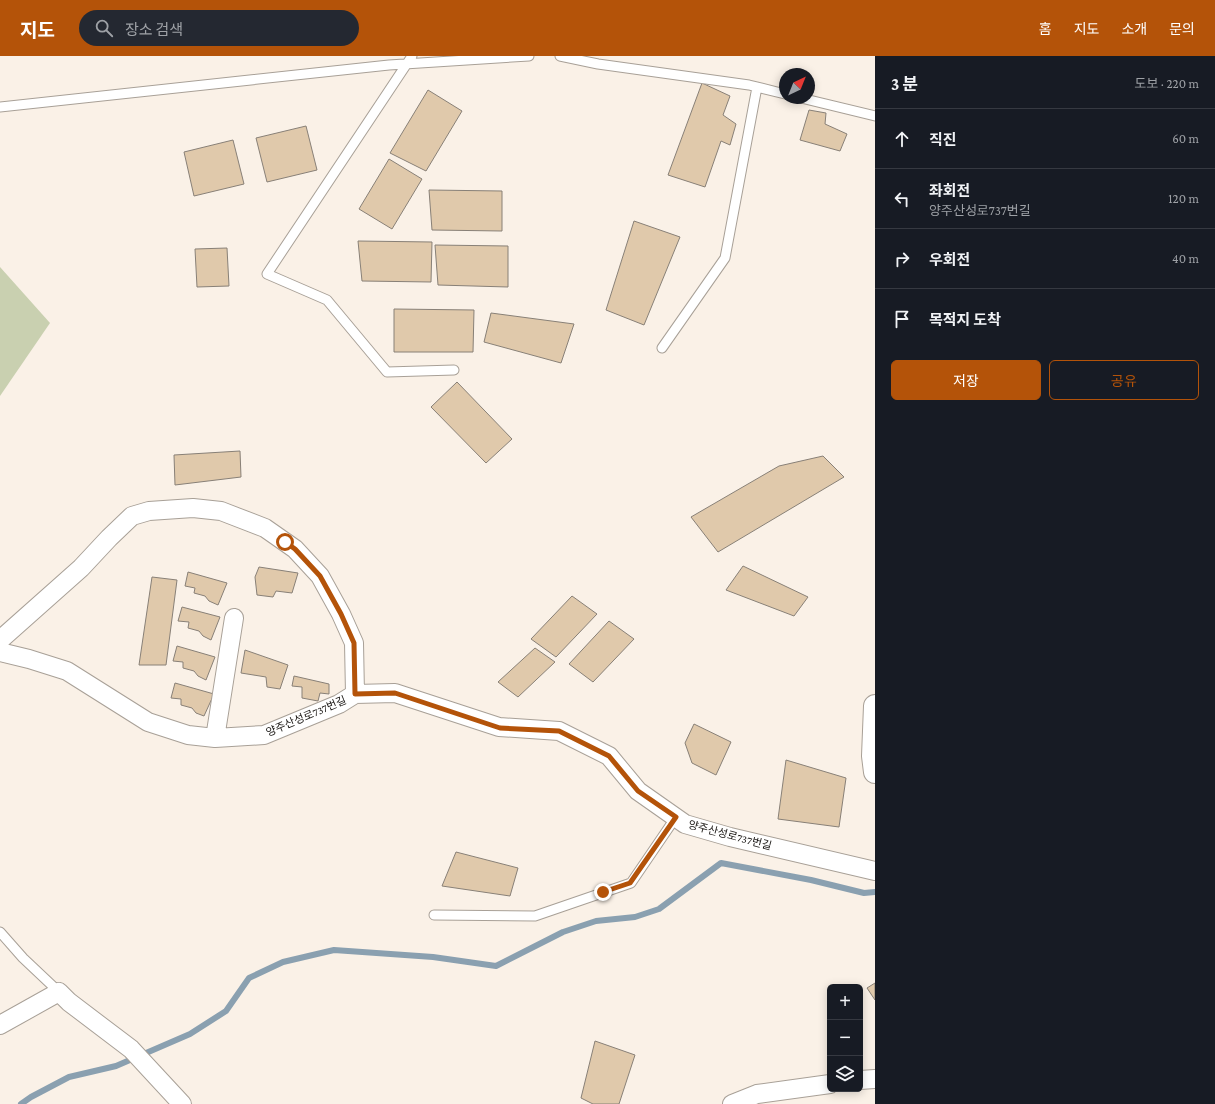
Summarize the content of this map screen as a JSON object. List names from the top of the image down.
{
  "streets": {
    "street": ["양주산성로737번길"]
  },
  "north": "top right",
  "page": {
    "header": "지도",
    "search": "장소 검색",
    "nav": [
      "홈",
      "지도",
      "소개",
      "문의"
    ],
    "heading": ["3 분", "도보 · 220 m"],
    "list": [
      ["직진", "60 m"],
      ["좌회전", "양주산성로737번길", "120 m"],
      ["우회전", "40 m"],
      "목적지 도착"
    ],
    "buttons": ["저장", "공유"],
    "map_buttons": ["+", "−"]
  }
}
